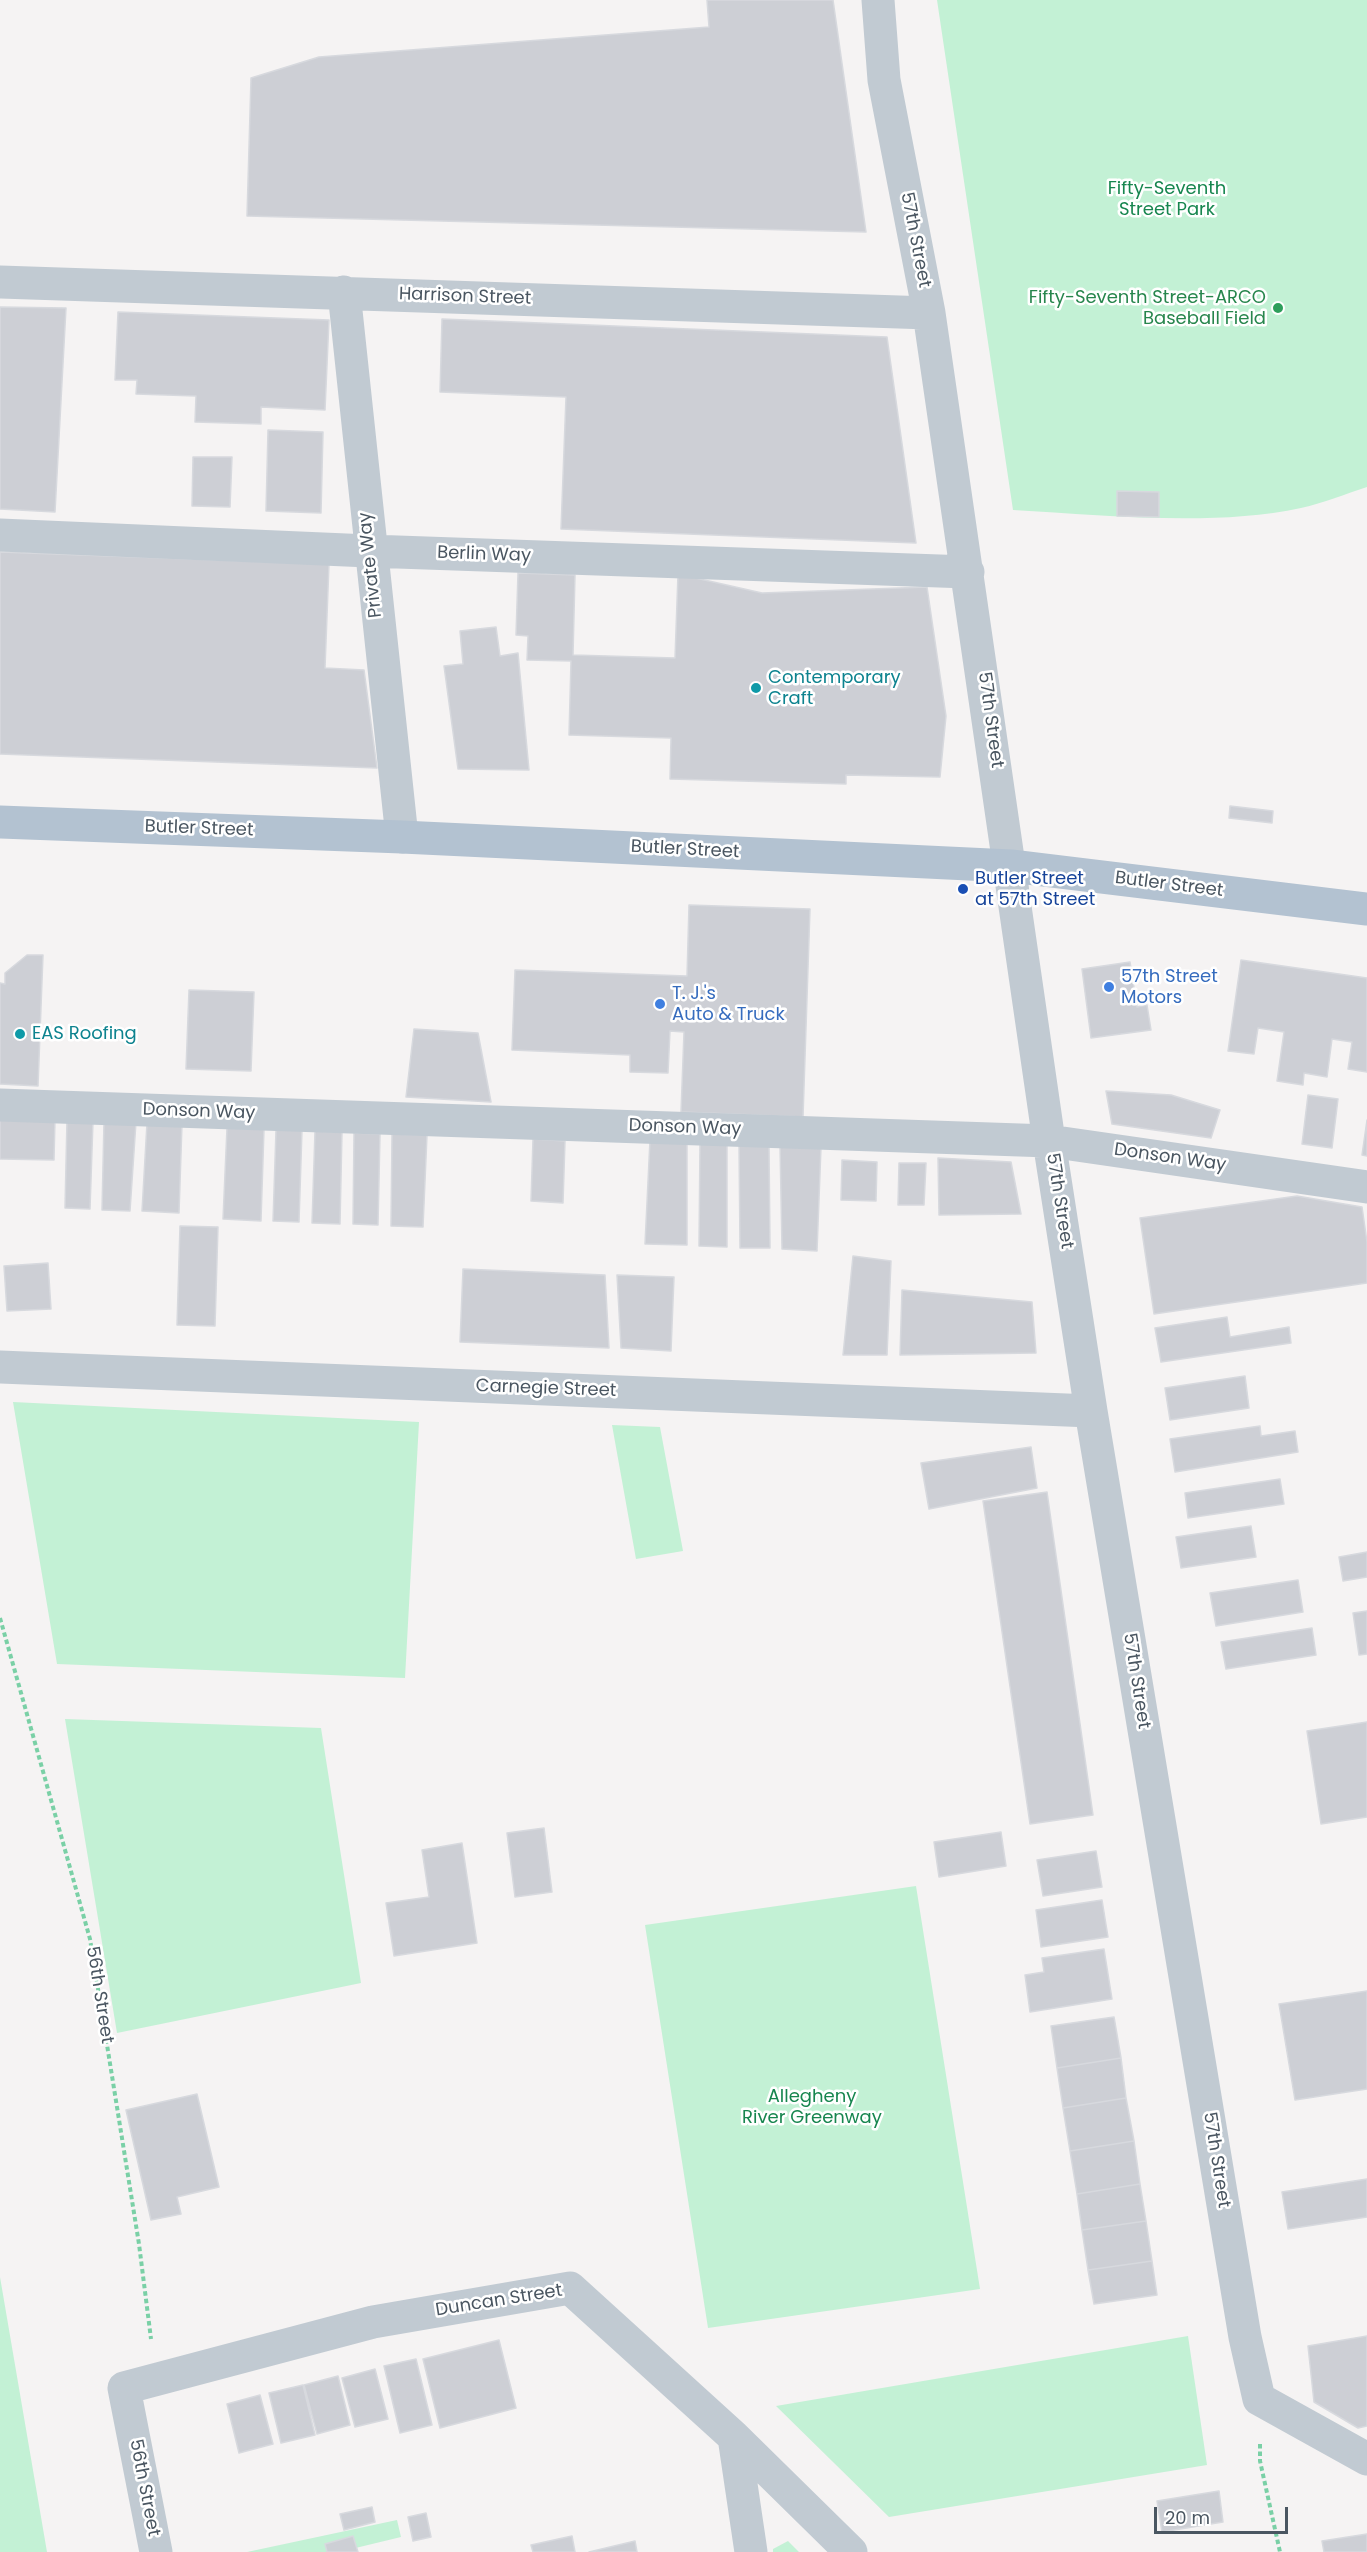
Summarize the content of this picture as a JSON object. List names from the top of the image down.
{
  "streets": {
    "main road": ["Butler Street"],
    "street": [
      "57th Street",
      "Harrison Street",
      "Berlin Way",
      "Private Way",
      "Donson Way",
      "Carnegie Street",
      "56th Street",
      "Duncan Street"
    ]
  },
  "crossings": [
    ["57th Street", "Harrison Street"],
    ["57th Street", "Berlin Way"],
    ["57th Street", "Butler Street"],
    ["57th Street", "Donson Way"],
    ["57th Street", "Carnegie Street"],
    ["Harrison Street", "Private Way"],
    ["Berlin Way", "Private Way"],
    ["Private Way", "Butler Street"],
    ["56th Street", "Duncan Street"]
  ],
  "parks": ["Fifty-Seventh Street Park", "Allegheny River Greenway"],
  "places": [
    "Fifty-Seventh Street-ARCO Baseball Field",
    "Contemporary Craft",
    "Butler Street at 57th Street",
    "57th Street Motors",
    "T. J.'s Auto & Truck",
    "EAS Roofing"
  ],
  "scale_bar": "20 m"
}
